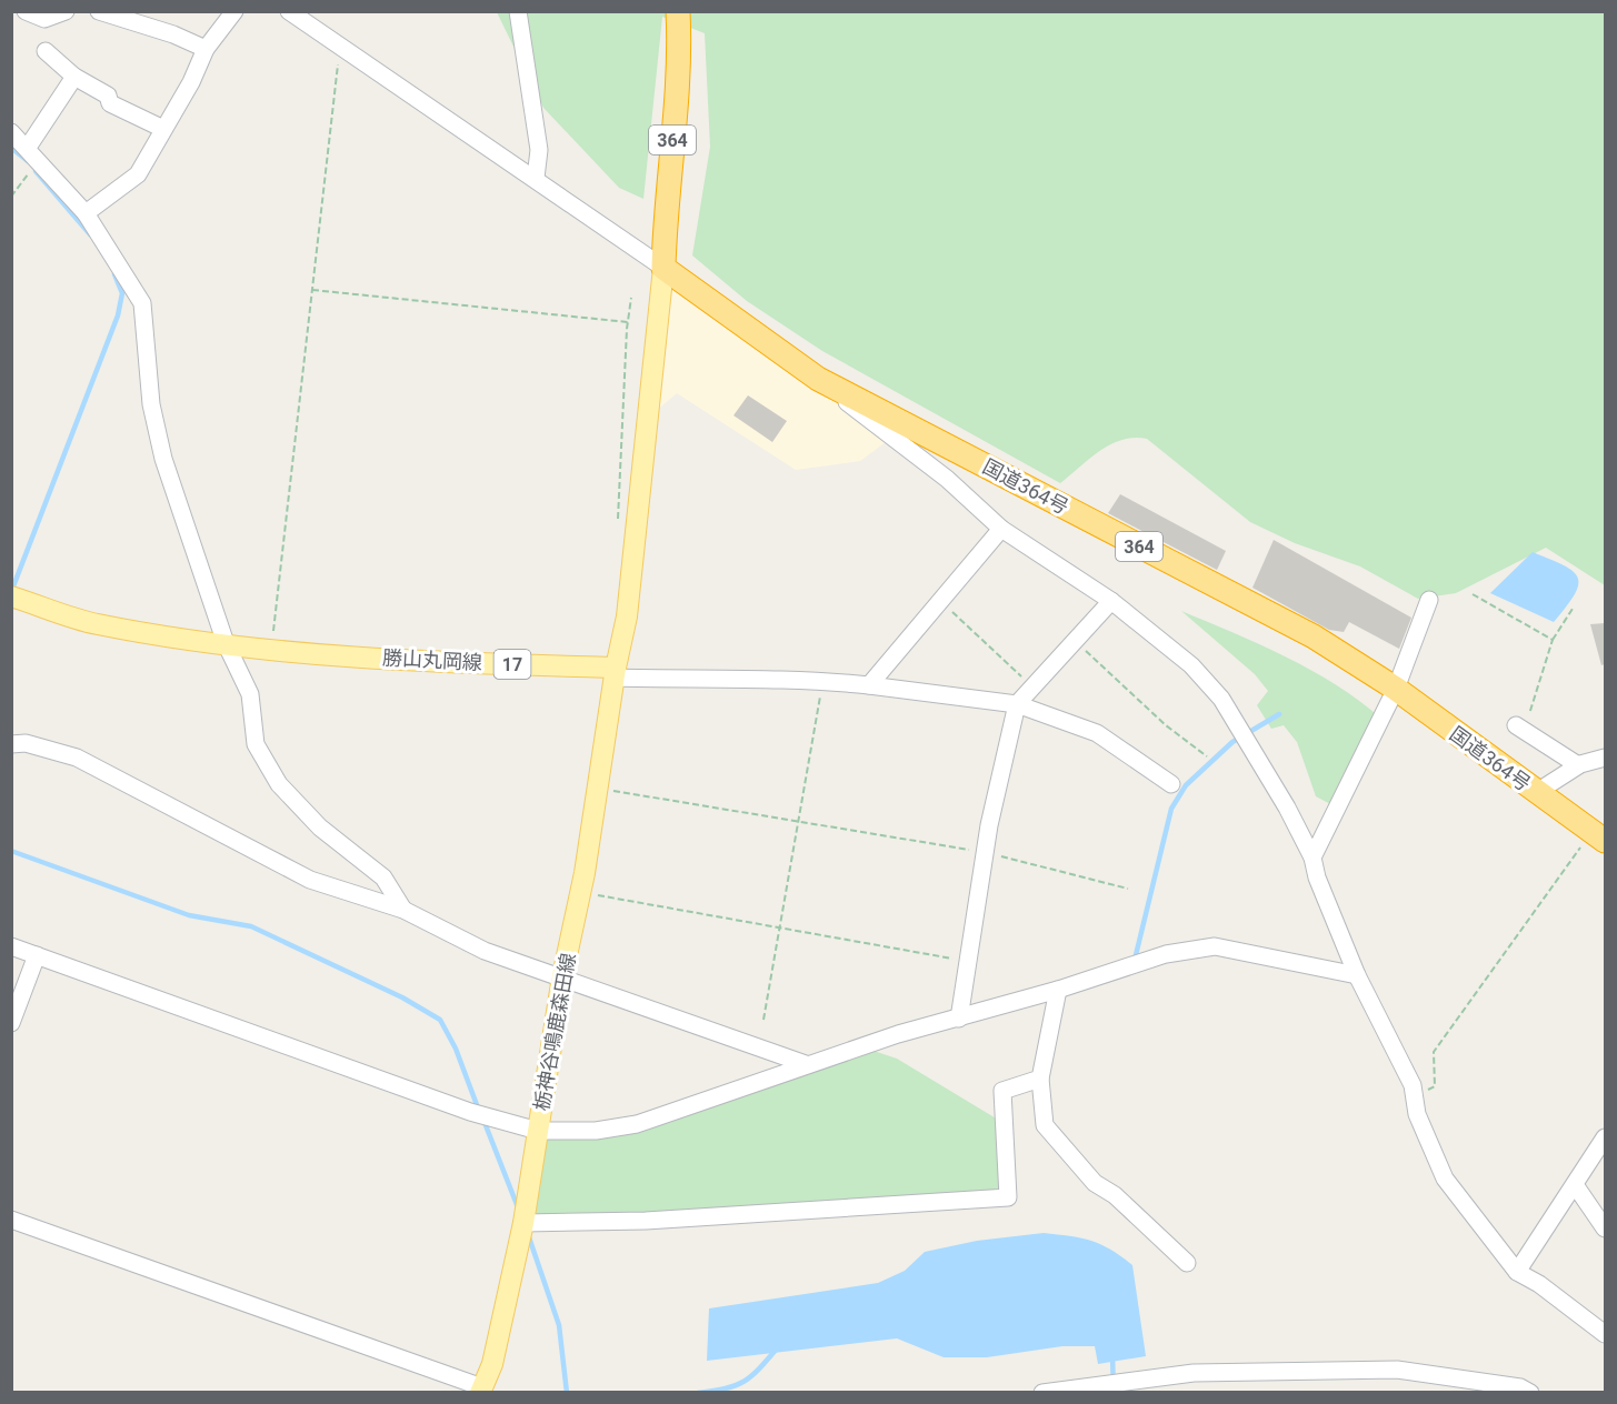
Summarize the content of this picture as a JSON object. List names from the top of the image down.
{
  "streets": {
    "highway": ["364", "国道364号"],
    "main road": ["勝山丸岡線", "17", "栃神谷鳴鹿森田線"]
  },
  "crossings": [
    ["364", "国道364号"],
    ["勝山丸岡線", "栃神谷鳴鹿森田線"]
  ]
}
